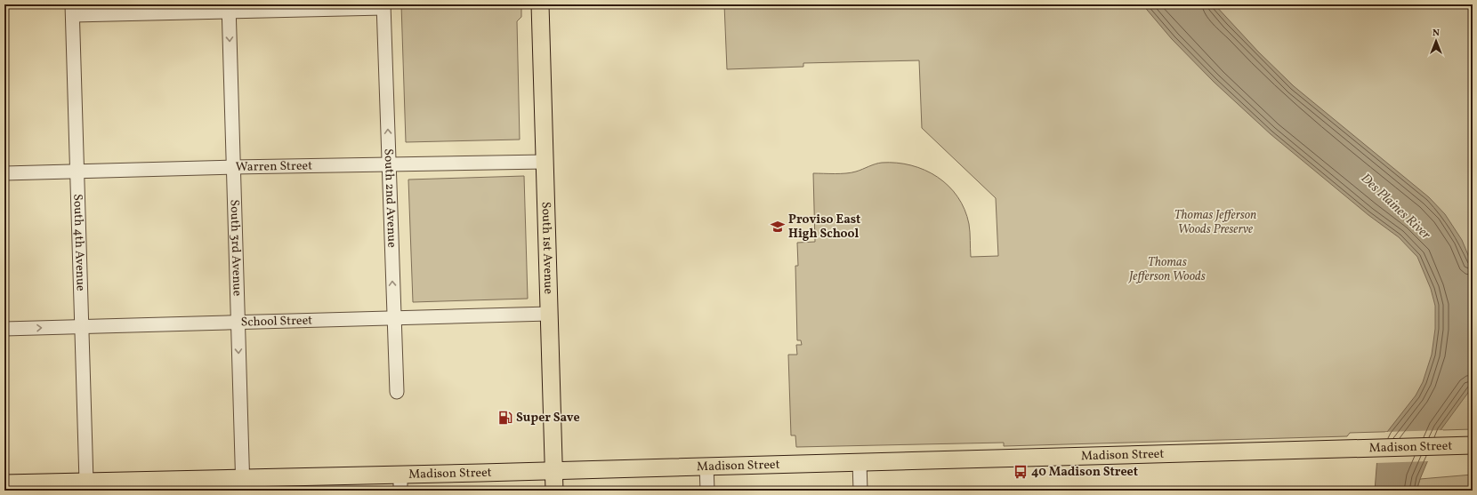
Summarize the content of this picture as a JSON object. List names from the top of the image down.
{
  "streets": {
    "main road": ["South 1st Avenue", "Madison Street"],
    "street": [
      "Warren Street",
      "South 2nd Avenue",
      "South 4th Avenue",
      "South 3rd Avenue",
      "School Street"
    ]
  },
  "crossings": [
    ["Warren Street", "South 2nd Avenue"],
    ["Warren Street", "South 4th Avenue"],
    ["Warren Street", "South 3rd Avenue"],
    ["Warren Street", "South 1st Avenue"],
    ["South 2nd Avenue", "School Street"],
    ["South 4th Avenue", "School Street"],
    ["South 4th Avenue", "Madison Street"],
    ["South 3rd Avenue", "School Street"],
    ["South 3rd Avenue", "Madison Street"],
    ["South 1st Avenue", "School Street"],
    ["South 1st Avenue", "Madison Street"]
  ],
  "one_way": ["South 2nd Avenue", "South 3rd Avenue"],
  "water": ["Des Plaines River"],
  "parks": ["Thomas Jefferson Woods Preserve", "Thomas Jefferson Woods"],
  "places": {
    "school or university": ["Proviso East High School"],
    "fuel station": ["Super Save"],
    "bus stop": ["40 Madison Street"]
  },
  "north": "top"
}
